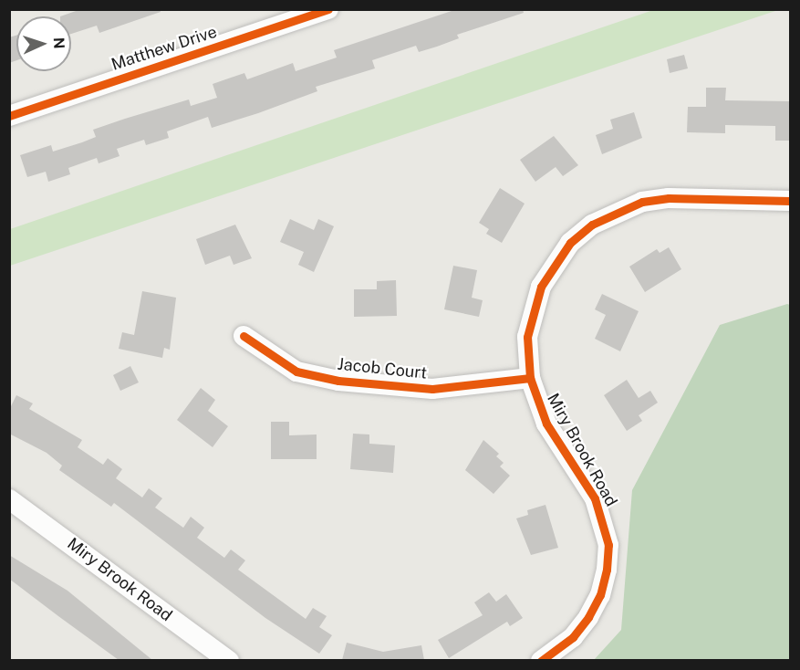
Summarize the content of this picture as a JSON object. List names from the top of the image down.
{
  "streets": {
    "street": ["Matthew Drive", "Jacob Court", "Miry Brook Road"]
  },
  "crossings": [
    ["Jacob Court", "Miry Brook Road"]
  ],
  "north": "right"
}
